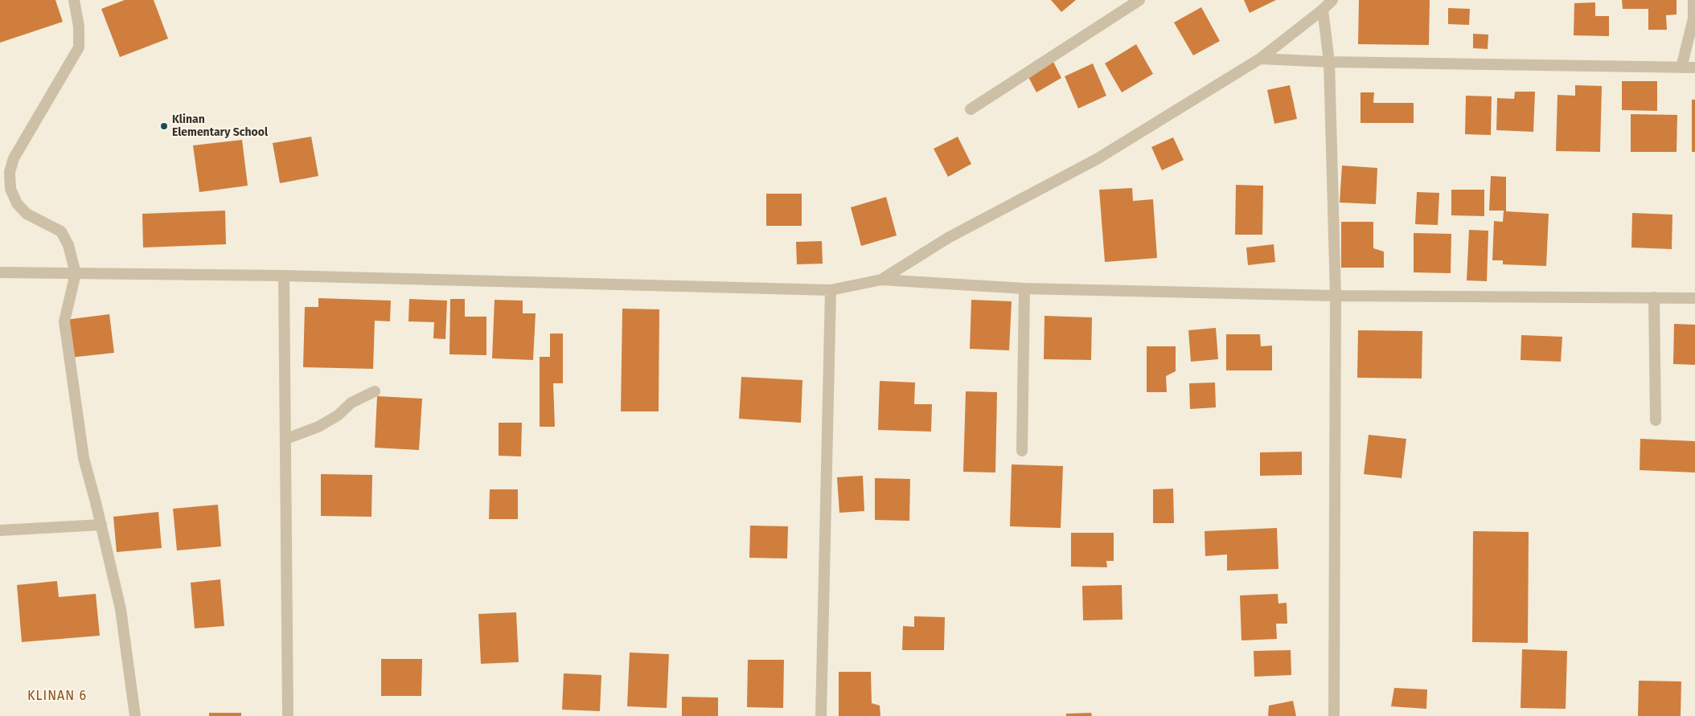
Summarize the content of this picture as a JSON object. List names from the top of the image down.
{
  "districts": ["KLINAN 6"],
  "places": ["Klinan Elementary School"]
}
